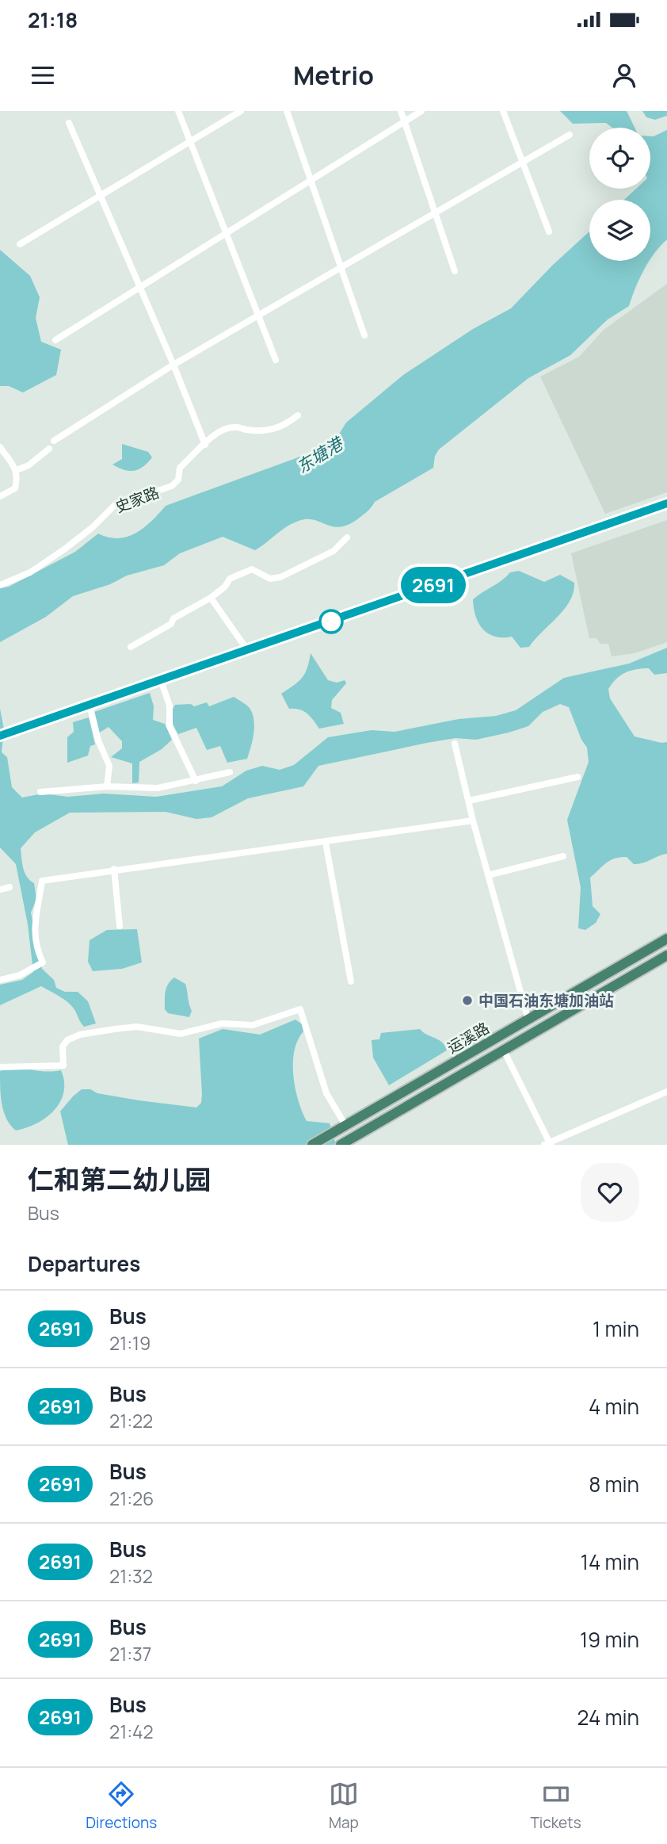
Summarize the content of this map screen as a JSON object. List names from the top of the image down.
{
  "streets": {
    "highway": ["运溪路"],
    "street": ["史家路"]
  },
  "water": ["东塘港"],
  "places": ["中国石油东塘加油站"],
  "lines": ["bus line 2691"],
  "page": {
    "status": "21:18",
    "header": "Metrio",
    "on_map": "2691",
    "heading": [
      ["仁和第二幼儿园", "Bus"],
      "Departures"
    ],
    "list": [
      {
        "mark": "2691",
        "name": "Bus",
        "note": "21:19",
        "value": "1 min"
      },
      {
        "mark": "2691",
        "name": "Bus",
        "note": "21:22",
        "value": "4 min"
      },
      {
        "mark": "2691",
        "name": "Bus",
        "note": "21:26",
        "value": "8 min"
      },
      {
        "mark": "2691",
        "name": "Bus",
        "note": "21:32",
        "value": "14 min"
      },
      {
        "mark": "2691",
        "name": "Bus",
        "note": "21:37",
        "value": "19 min"
      },
      {
        "mark": "2691",
        "name": "Bus",
        "note": "21:42",
        "value": "24 min"
      }
    ],
    "tabs": ["Directions", "Map", "Tickets"]
  }
}
